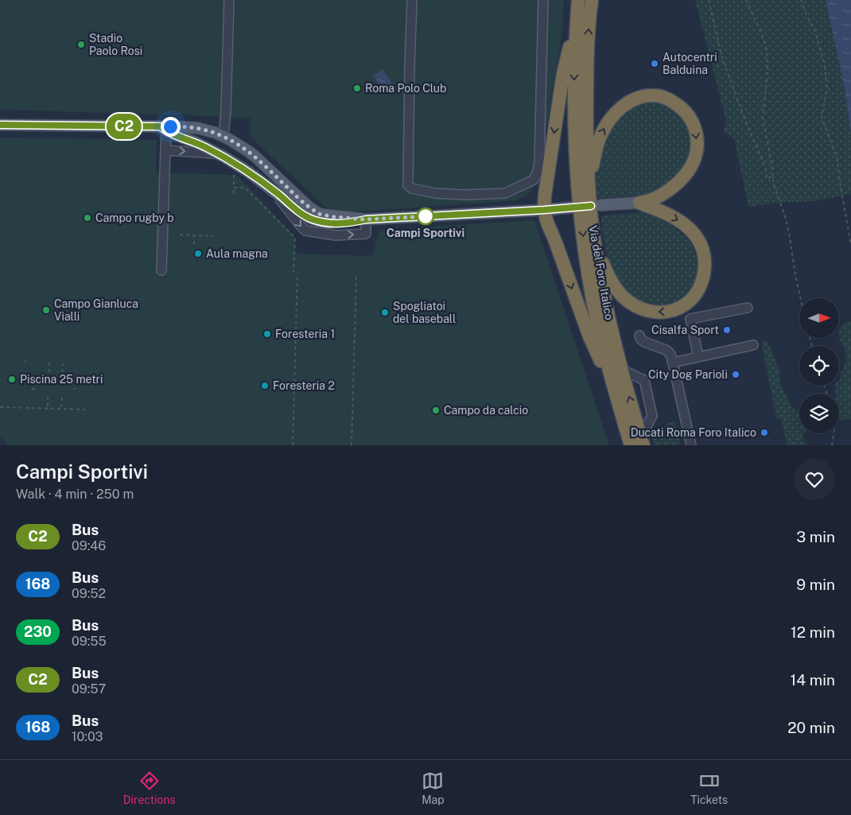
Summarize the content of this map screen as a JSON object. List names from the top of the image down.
{
  "streets": {
    "highway": ["Via del Foro Italico"]
  },
  "places": [
    "Stadio Paolo Rosi",
    "Autocentri Balduina",
    "Roma Polo Club",
    "Campi Sportivi",
    "Campo rugby b",
    "Aula magna",
    "Campo Gianluca Vialli",
    "Spogliatoi del baseball",
    "Cisalfa Sport",
    "Foresteria 1",
    "City Dog Parioli",
    "Piscina 25 metri",
    "Foresteria 2",
    "Campo da calcio",
    "Ducati Roma Foro Italico"
  ],
  "lines": ["bus line C2"],
  "north": "right",
  "page": {
    "on_map": "C2",
    "heading": ["Campi Sportivi", "Walk · 4 min · 250 m"],
    "list": [
      {
        "mark": "C2",
        "name": "Bus",
        "note": "09:46",
        "value": "3 min"
      },
      {
        "mark": "168",
        "name": "Bus",
        "note": "09:52",
        "value": "9 min"
      },
      {
        "mark": "230",
        "name": "Bus",
        "note": "09:55",
        "value": "12 min"
      },
      {
        "mark": "C2",
        "name": "Bus",
        "note": "09:57",
        "value": "14 min"
      },
      {
        "mark": "168",
        "name": "Bus",
        "note": "10:03",
        "value": "20 min"
      }
    ],
    "tabs": ["Directions", "Map", "Tickets"]
  }
}
